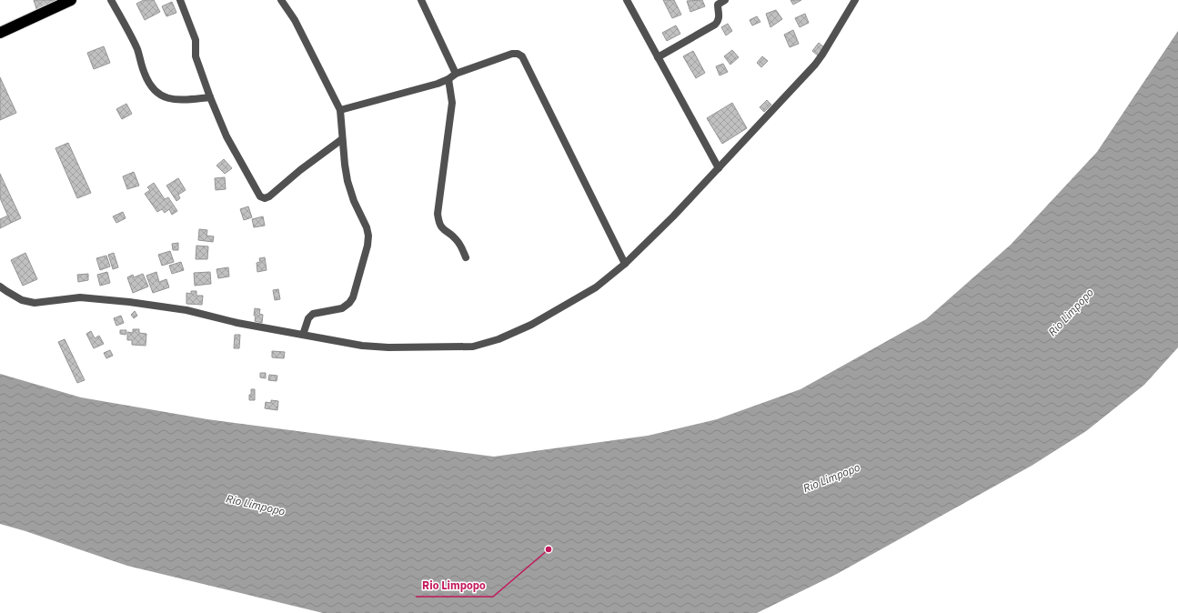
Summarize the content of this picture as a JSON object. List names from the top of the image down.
{
  "water": ["Rio Limpopo"],
  "places": ["Rio Limpopo"]
}
